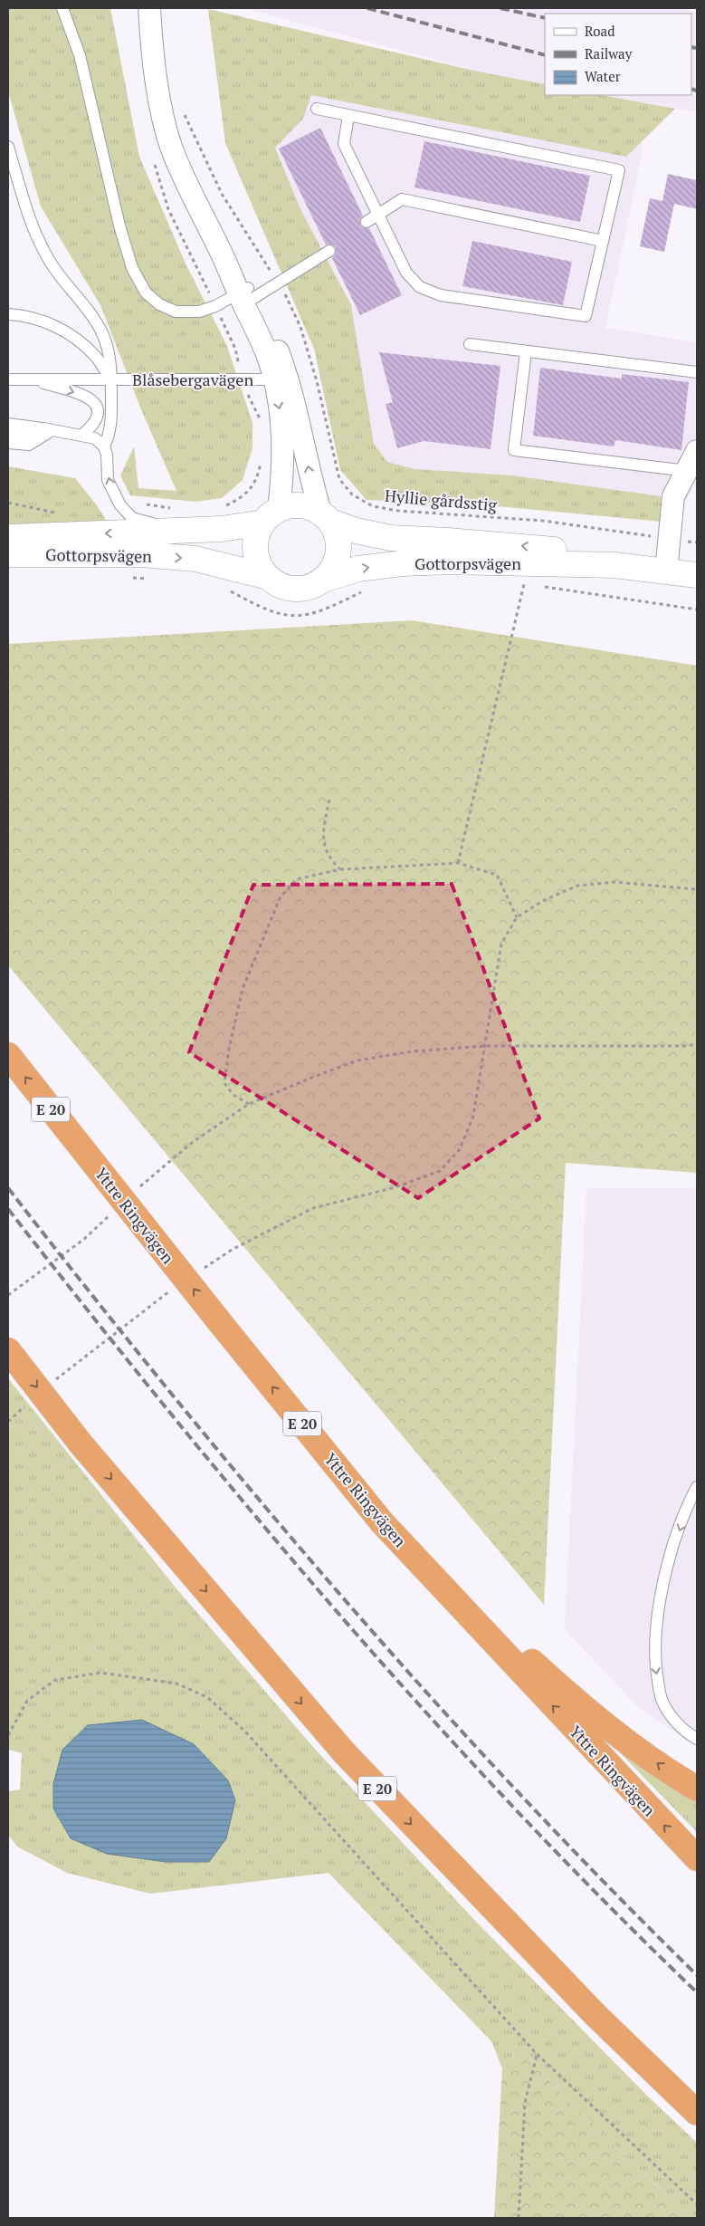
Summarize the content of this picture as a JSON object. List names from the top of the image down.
{
  "streets": {
    "highway": ["E 20", "Yttre Ringvägen"],
    "street": ["Blåsebergavägen", "Gottorpsvägen"],
    "path": ["Hyllie gårdsstig"]
  },
  "crossings": [
    ["Blåsebergavägen", "Gottorpsvägen"]
  ],
  "legend": ["Road", "Railway", "Water"]
}
